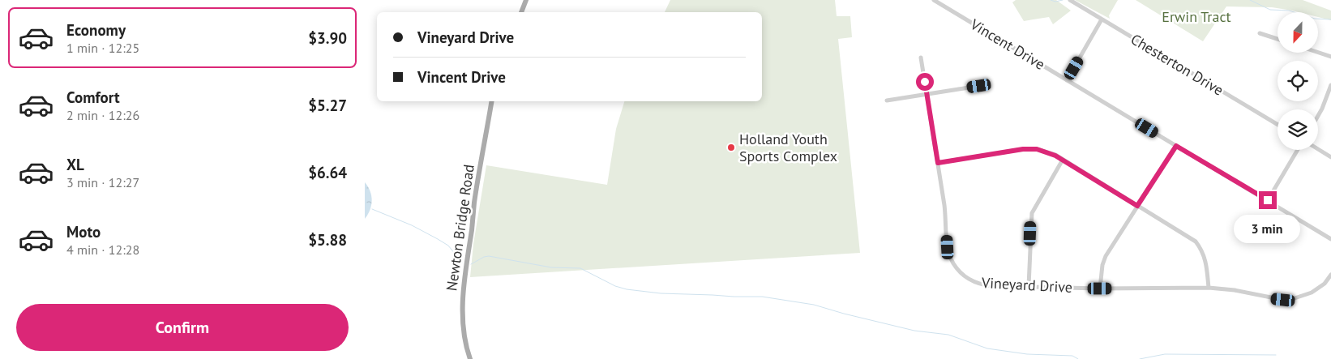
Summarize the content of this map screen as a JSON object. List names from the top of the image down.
{
  "streets": {
    "main road": ["Newton Bridge Road"],
    "street": ["Vincent Drive", "Chesterton Drive", "Vineyard Drive"]
  },
  "parks": ["Erwin Tract"],
  "places": ["Holland Youth Sports Complex"],
  "north": "bottom",
  "page": {
    "list": [
      {
        "name": "Economy",
        "note": "1 min · 12:25",
        "value": "$3.90"
      },
      {
        "name": "Comfort",
        "note": "2 min · 12:26",
        "value": "$5.27"
      },
      {
        "name": "XL",
        "note": "3 min · 12:27",
        "value": "$6.64"
      },
      {
        "name": "Moto",
        "note": "4 min · 12:28",
        "value": "$5.88"
      }
    ],
    "banner": ["Vineyard Drive", "Vincent Drive"],
    "bubble": "3 min",
    "buttons": "Confirm"
  }
}
